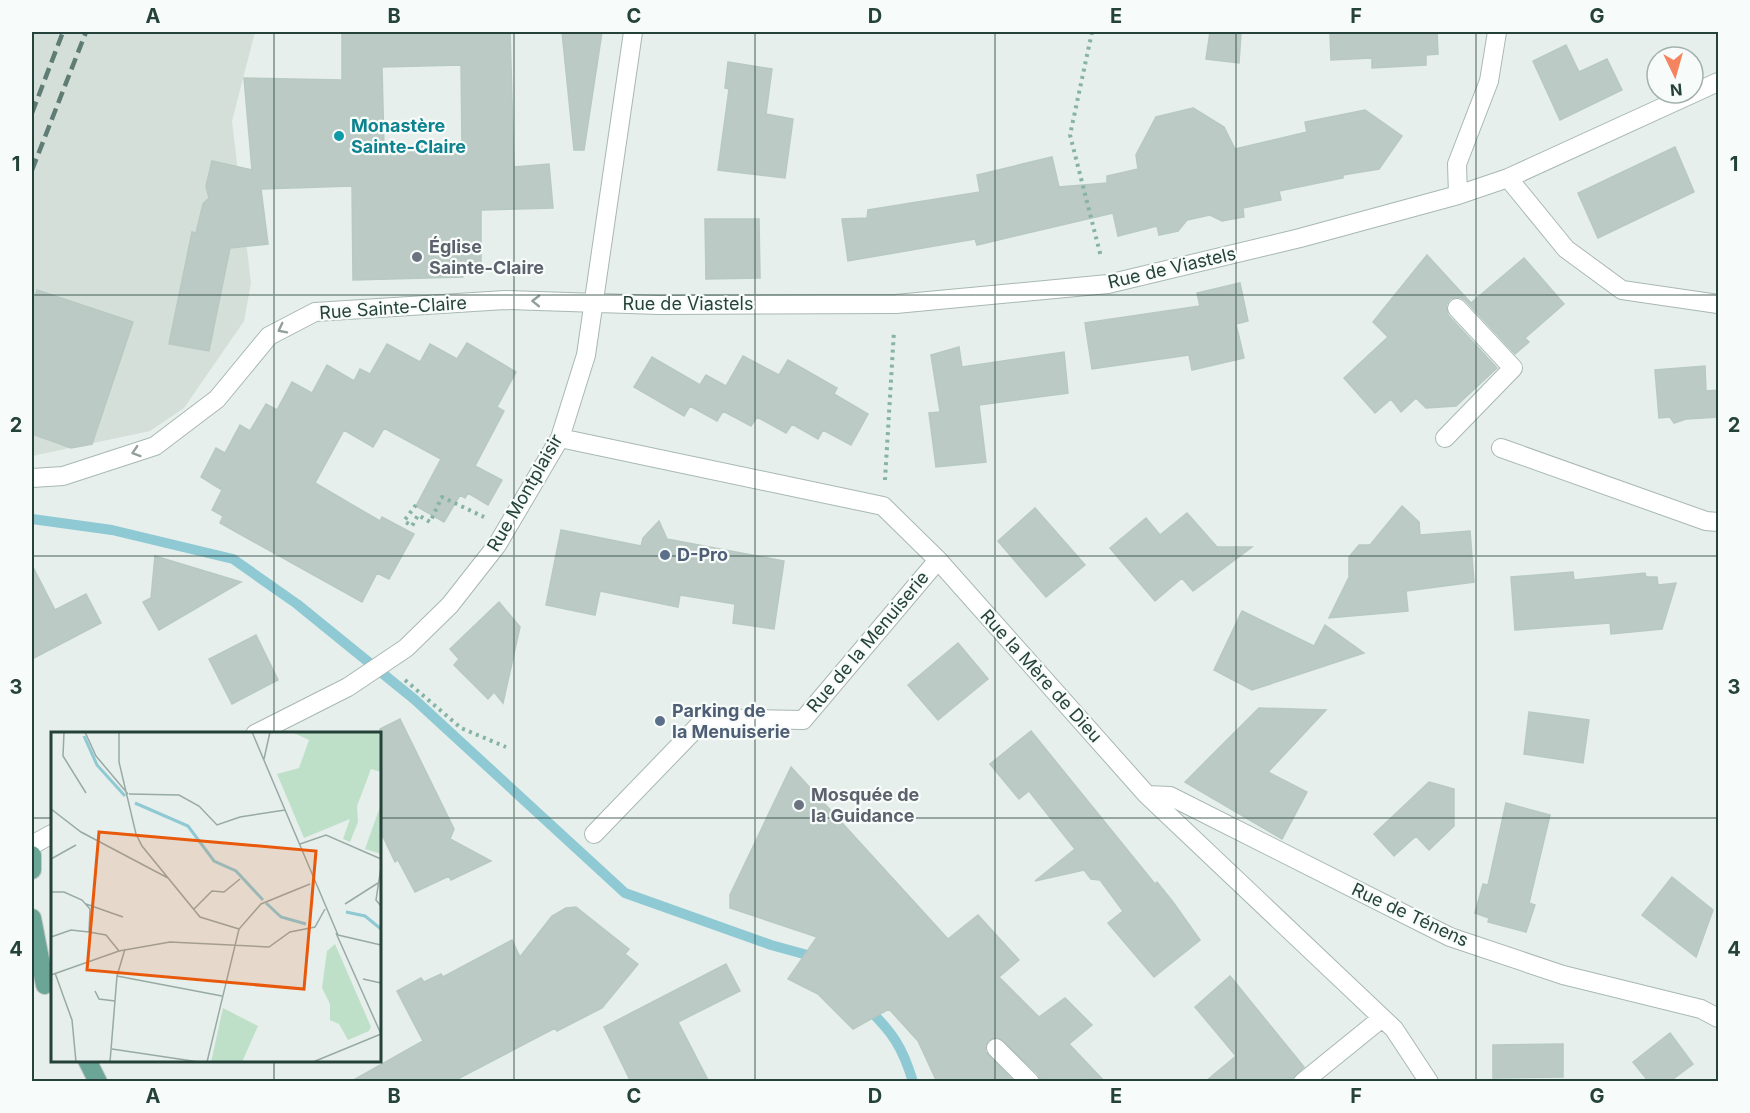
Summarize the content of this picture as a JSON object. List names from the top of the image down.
{
  "streets": {
    "street": [
      "Rue de Viastels",
      "Rue Sainte-Claire",
      "Rue Montplaisir",
      "Rue de la Menuiserie",
      "Rue la Mère de Dieu",
      "Rue de Ténens"
    ]
  },
  "crossings": [
    ["Rue de Viastels", "Rue Sainte-Claire"],
    ["Rue de Viastels", "Rue Montplaisir"],
    ["Rue Sainte-Claire", "Rue Montplaisir"],
    ["Rue de la Menuiserie", "Rue la Mère de Dieu"],
    ["Rue la Mère de Dieu", "Rue de Ténens"]
  ],
  "one_way": ["Rue Sainte-Claire"],
  "places": [
    "Monastère Sainte-Claire",
    "Église Sainte-Claire",
    "D-Pro",
    "Parking de la Menuiserie",
    "Mosquée de la Guidance"
  ],
  "north": "bottom",
  "grid": {
    "columns": [
      "A",
      "B",
      "C",
      "D",
      "E",
      "F",
      "G"
    ],
    "rows": [
      "1",
      "2",
      "3",
      "4"
    ]
  }
}
